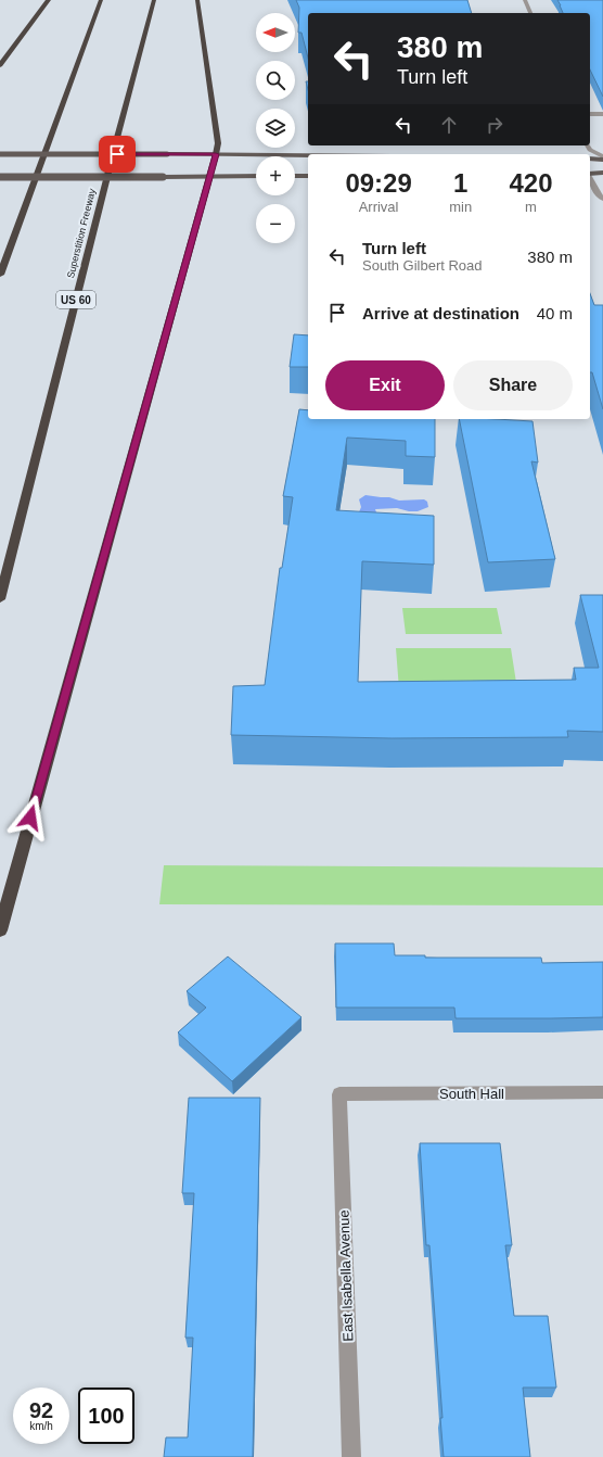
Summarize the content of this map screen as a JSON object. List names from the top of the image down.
{
  "streets": {
    "highway": ["Superstition Freeway", "US 60"],
    "street": ["South Hall", "East Isabella Avenue"]
  },
  "crossings": [
    ["South Hall", "East Isabella Avenue"]
  ],
  "north": "left",
  "page": {
    "map_buttons": ["+", "−"],
    "turn": ["380 m", "Turn left"],
    "eta": [
      "09:29",
      "Arrival",
      "1",
      "min",
      "420",
      "m"
    ],
    "list": [
      {
        "name": "Turn left",
        "note": "South Gilbert Road",
        "value": "380 m"
      },
      {
        "name": "Arrive at destination",
        "value": "40 m"
      }
    ],
    "buttons": ["Exit", "Share"],
    "speed": "92 km/h",
    "limit": "100"
  }
}
